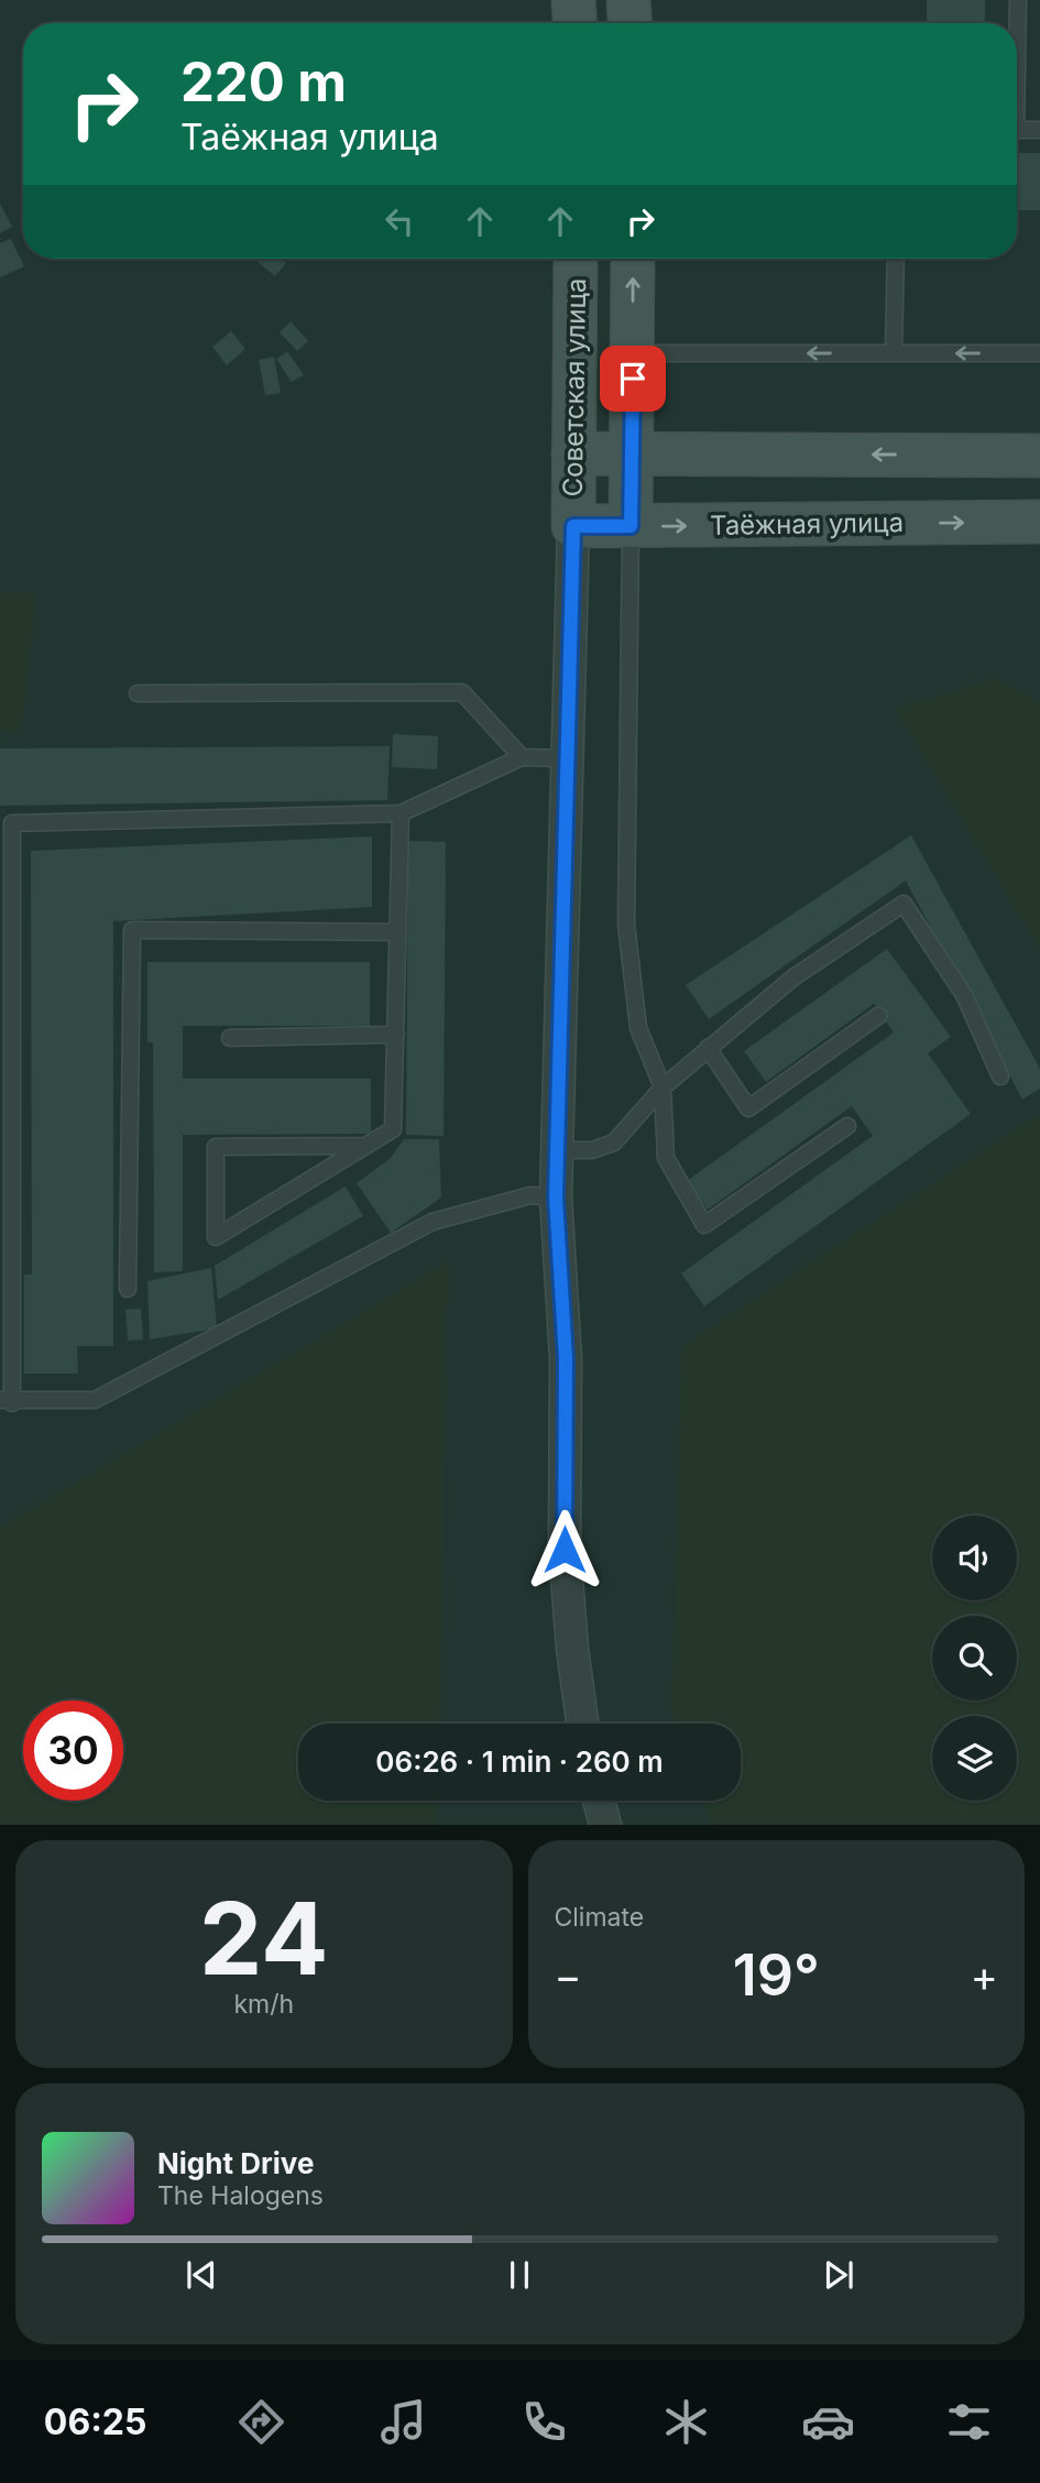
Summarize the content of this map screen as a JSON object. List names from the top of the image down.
{
  "streets": {
    "street": ["Советская улица", "Таёжная улица"]
  },
  "crossings": [
    ["Советская улица", "Таёжная улица"]
  ],
  "page": {
    "turn": ["220 m", "Таёжная улица"],
    "limit": "30",
    "trip": "06:26 · 1 min · 260 m",
    "tile": [
      ["24", "km/h"],
      "Climate"
    ],
    "heat": ["−", "19°", "+"],
    "song": ["Night Drive", "The Halogens"],
    "tabs": "06:25"
  }
}
